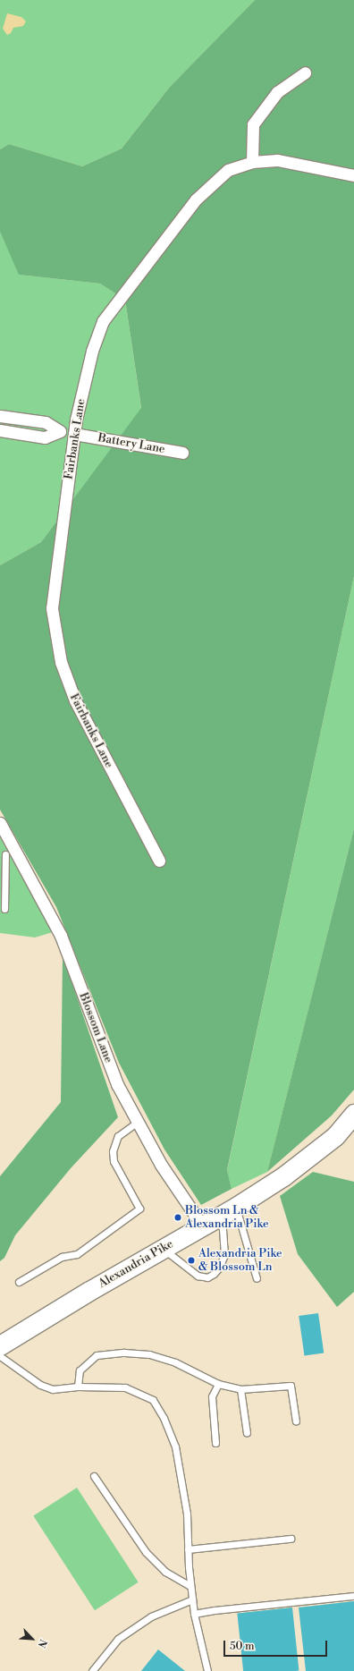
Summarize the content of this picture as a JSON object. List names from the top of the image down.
{
  "streets": {
    "main road": ["Alexandria Pike"],
    "street": ["Fairbanks Lane", "Battery Lane", "Blossom Lane"]
  },
  "crossings": [
    ["Fairbanks Lane", "Battery Lane"],
    ["Blossom Lane", "Alexandria Pike"]
  ],
  "places": ["Blossom Ln & Alexandria Pike", "Alexandria Pike & Blossom Ln"],
  "scale_bar": "50 m",
  "north": "bottom right"
}
